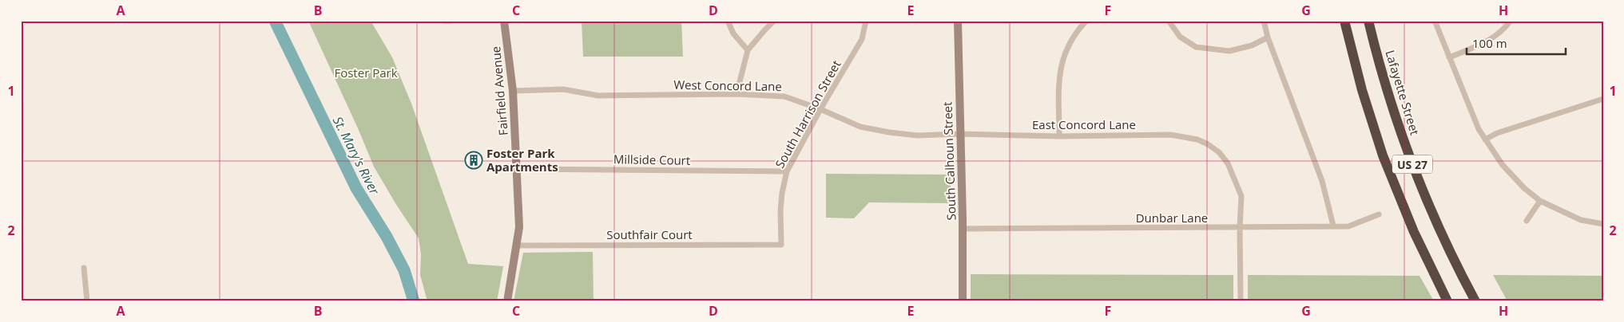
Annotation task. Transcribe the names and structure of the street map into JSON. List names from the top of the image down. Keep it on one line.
{"streets":{"highway":["Lafayette Street","US 27"],"main road":["Fairfield Avenue","South Calhoun Street"],"street":["West Concord Lane","South Harrison Street","East Concord Lane","Millside Court","Dunbar Lane","Southfair Court"]},"crossings":[["West Concord Lane","Fairfield Avenue"],["West Concord Lane","South Harrison Street"],["West Concord Lane","East Concord Lane"],["West Concord Lane","South Calhoun Street"],["Fairfield Avenue","Millside Court"],["Fairfield Avenue","Southfair Court"],["South Harrison Street","Millside Court"],["South Harrison Street","Southfair Court"],["East Concord Lane","South Calhoun Street"],["East Concord Lane","Dunbar Lane"],["South Calhoun Street","Dunbar Lane"]],"water":["St. Mary's River"],"parks":["Foster Park"],"places":{"building":["Foster Park Apartments"]},"scale_bar":"100 m","grid":{"columns":["A","B","C","D","E","F","G","H"],"rows":["1","2"]}}
